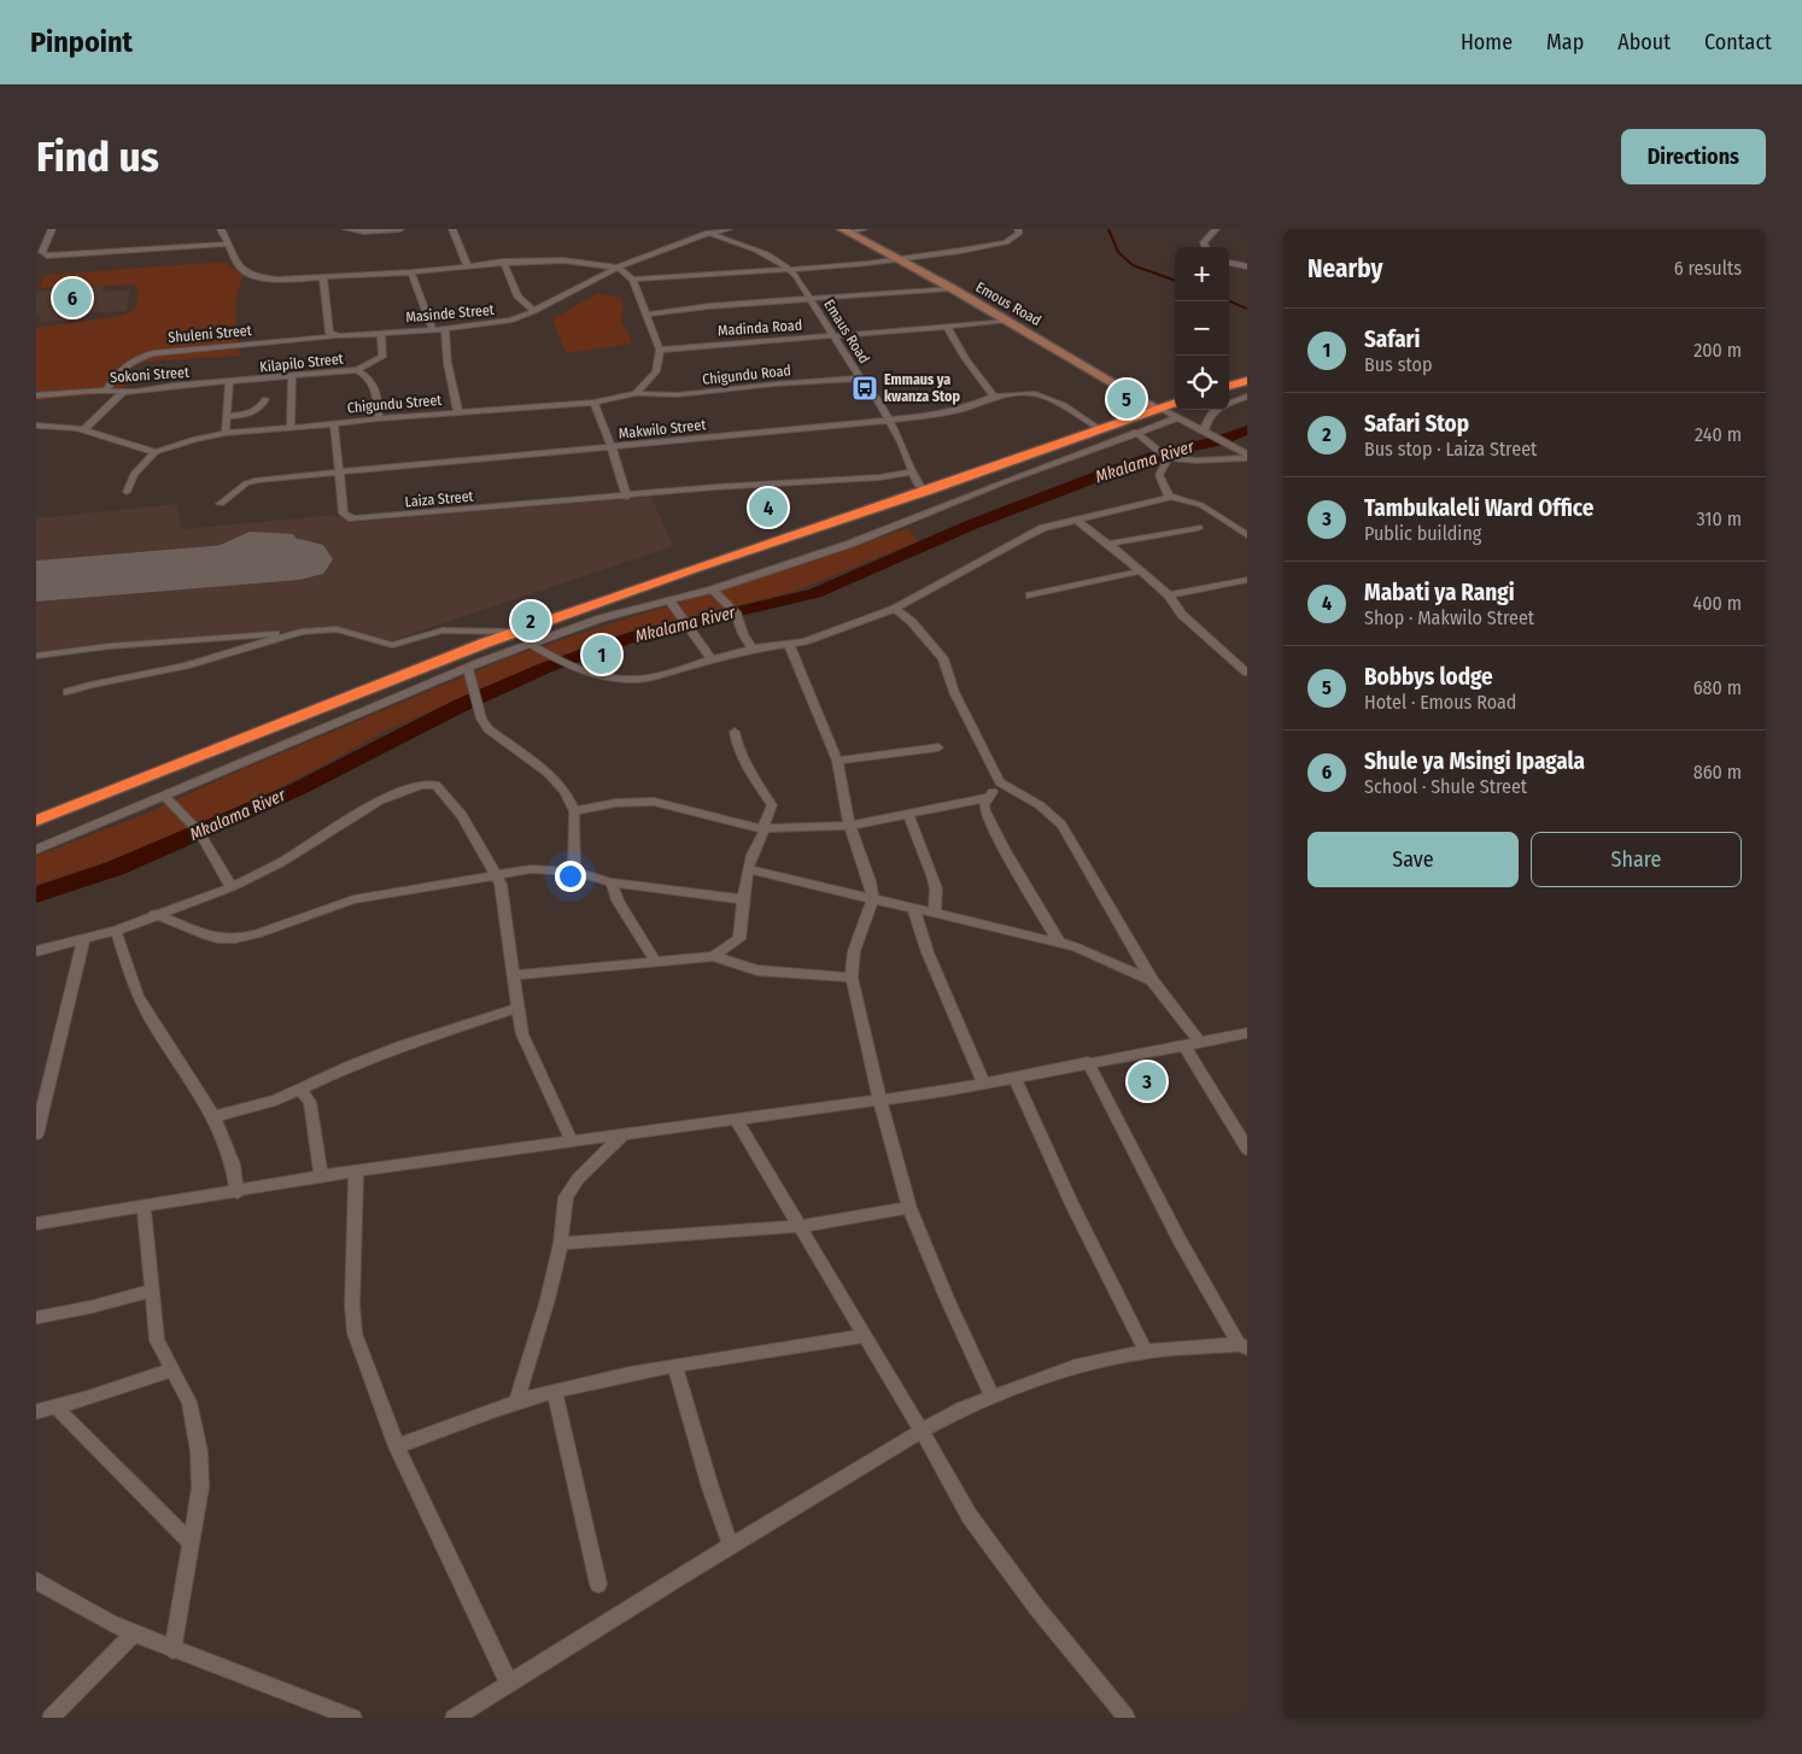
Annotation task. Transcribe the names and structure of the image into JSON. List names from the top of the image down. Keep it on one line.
{"streets":{"street":["Emous Road","Masinde Street","Madinda Road","Emaus Road","Shuleni Street","Kilapilo Street","Sokoni Street","Chigundu Road","Chigundu Street","Makwilo Street","Laiza Street"]},"crossings":[["Emous Road","Madinda Road"],["Masinde Street","Shuleni Street"],["Madinda Road","Emaus Road"],["Emaus Road","Chigundu Road"],["Emaus Road","Makwilo Street"],["Shuleni Street","Sokoni Street"],["Kilapilo Street","Sokoni Street"],["Kilapilo Street","Chigundu Street"],["Chigundu Road","Chigundu Street"],["Chigundu Street","Laiza Street"],["Makwilo Street","Laiza Street"]],"water":["Mkalama River"],"places":{"bus stop":["Emmaus ya kwanza Stop"]},"page":{"header":"Pinpoint","nav":["Home","Map","About","Contact"],"buttons":["Directions",["Save","Share"]],"title":"Find us","heading":["Nearby","6 results"],"map_buttons":["+","−"],"pins":["6","5","4","2","1","3"],"list":[{"mark":"1","name":"Safari","note":"Bus stop","value":"200 m"},{"mark":"2","name":"Safari Stop","note":"Bus stop · Laiza Street","value":"240 m"},{"mark":"3","name":"Tambukaleli Ward Office","note":"Public building","value":"310 m"},{"mark":"4","name":"Mabati ya Rangi","note":"Shop · Makwilo Street","value":"400 m"},{"mark":"5","name":"Bobbys lodge","note":"Hotel · Emous Road","value":"680 m"},{"mark":"6","name":"Shule ya Msingi Ipagala","note":"School · Shule Street","value":"860 m"}]}}
